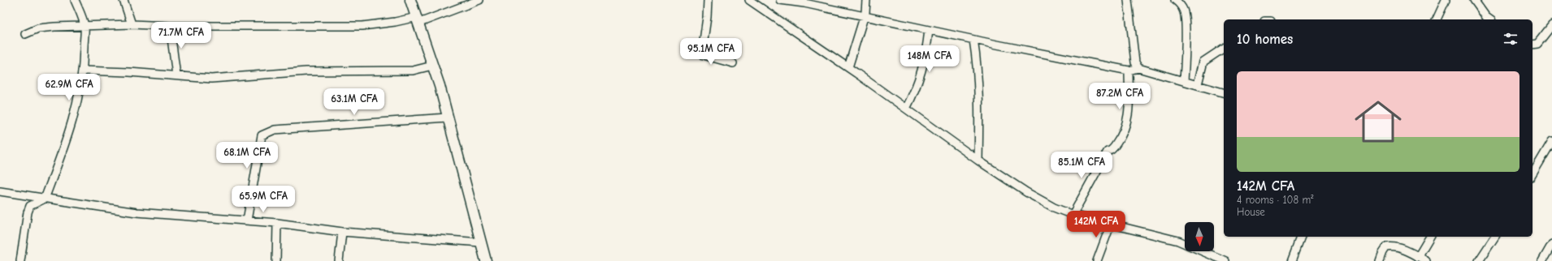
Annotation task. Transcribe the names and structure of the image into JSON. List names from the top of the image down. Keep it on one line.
{"north":"bottom","page":{"heading":"10 homes","price":["71.7M CFA","95.1M CFA","148M CFA","62.9M CFA","87.2M CFA","63.1M CFA","68.1M CFA","85.1M CFA","65.9M CFA","142M CFA"],"list":[{"name":"142M CFA","note":"4 rooms · 108 m² · House"}]}}
